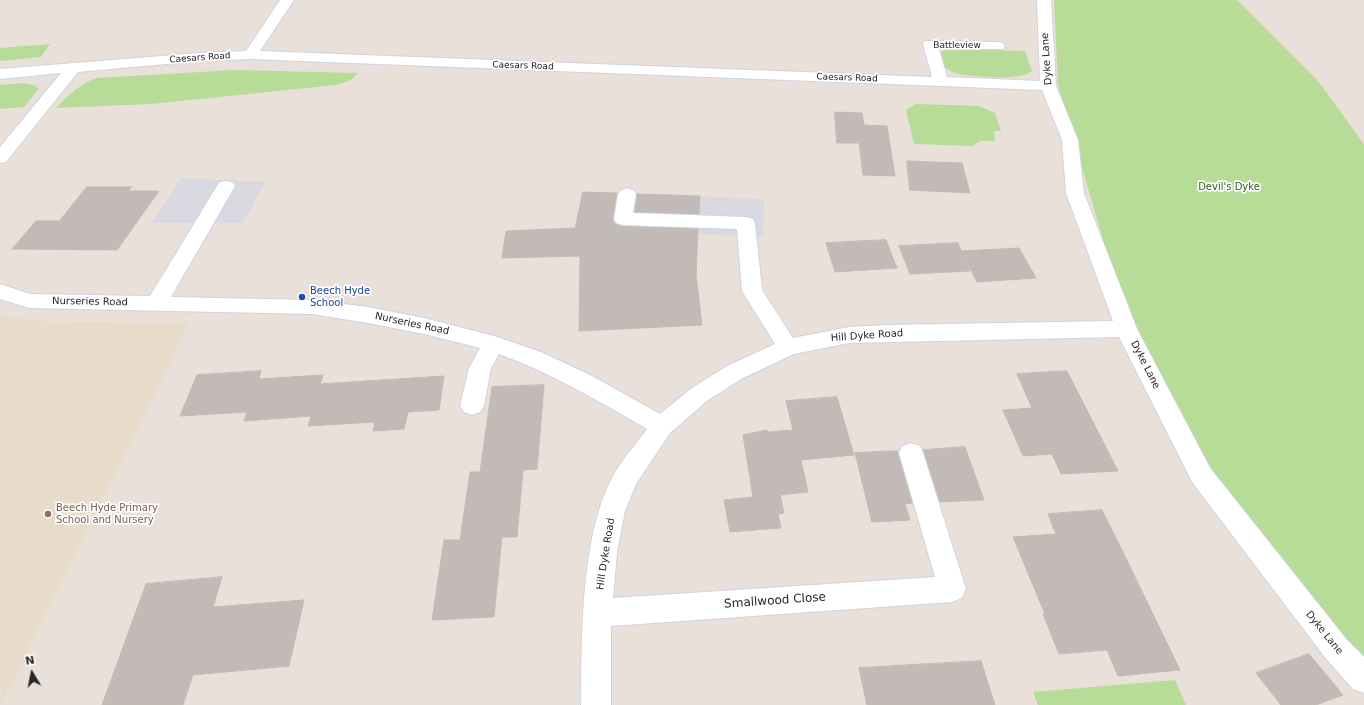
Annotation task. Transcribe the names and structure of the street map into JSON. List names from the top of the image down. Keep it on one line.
{"streets":{"street":["Battleview","Caesars Road","Dyke Lane","Nurseries Road","Hill Dyke Road","Smallwood Close"]},"crossings":[["Battleview","Caesars Road"],["Caesars Road","Dyke Lane"],["Dyke Lane","Hill Dyke Road"],["Nurseries Road","Hill Dyke Road"],["Hill Dyke Road","Smallwood Close"]],"parks":["Devil's Dyke"],"places":["Beech Hyde School","Beech Hyde Primary School and Nursery"],"north":"top"}
